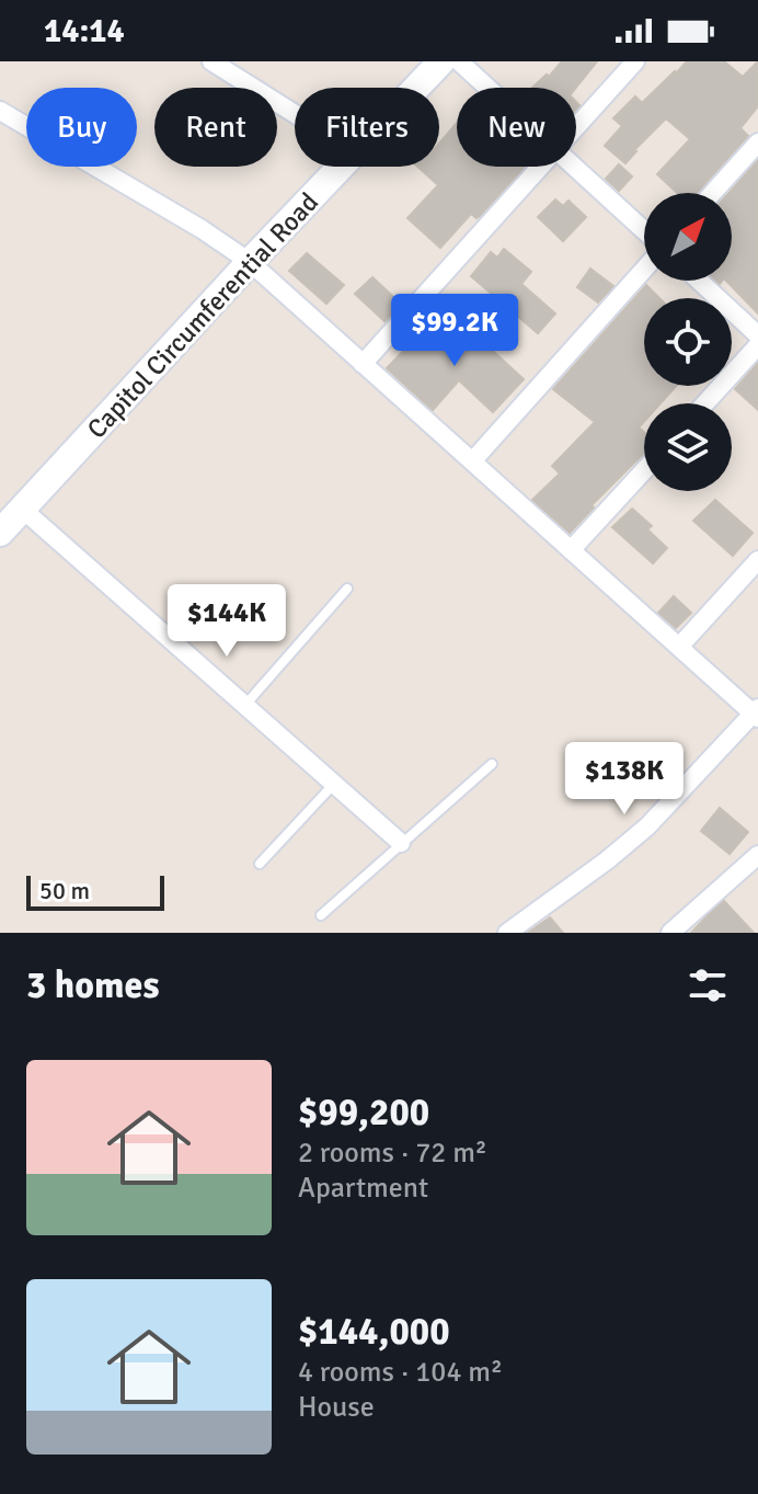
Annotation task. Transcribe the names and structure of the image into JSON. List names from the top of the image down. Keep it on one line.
{"streets":{"main road":["Capitol Circumferential Road"]},"scale_bar":"50 m","north":"top right","page":{"status":"14:14","chip":["Buy","Rent","Filters","New"],"price":["$99.2K","$144K","$138K"],"scale":"50 m","heading":"3 homes","list":[{"name":"$99,200","note":"2 rooms · 72 m² · Apartment"},{"name":"$144,000","note":"4 rooms · 104 m² · House"}]}}
